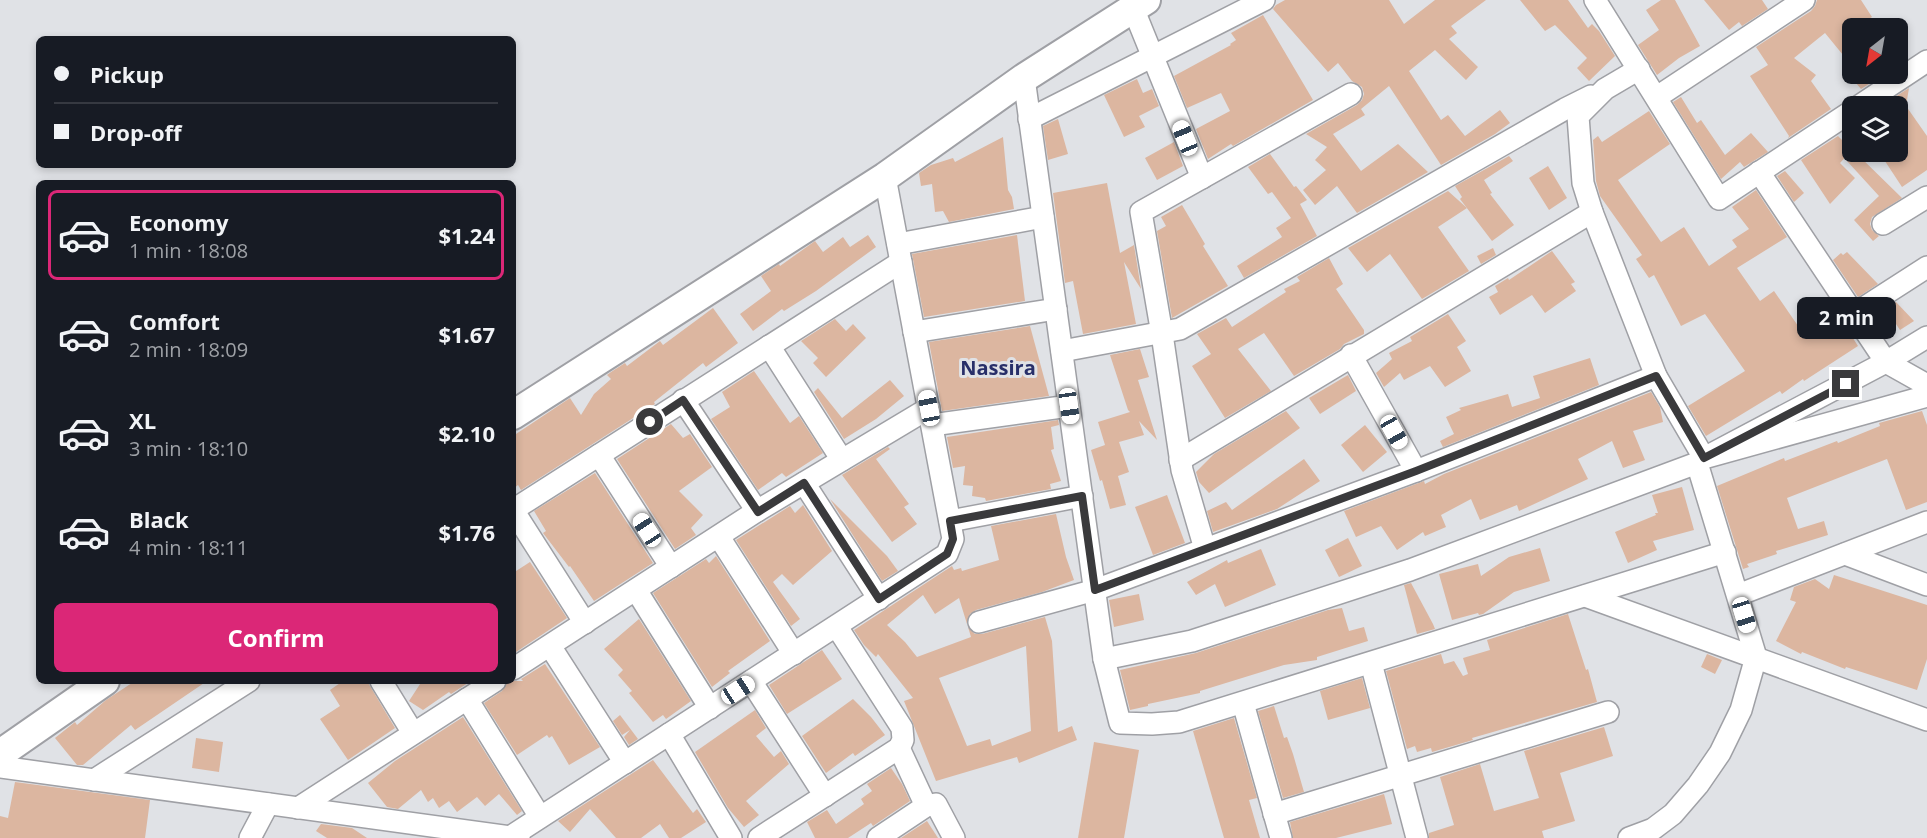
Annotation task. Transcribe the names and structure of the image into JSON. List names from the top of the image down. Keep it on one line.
{"districts":["Nassira"],"north":"bottom left","page":{"banner":["Pickup","Drop-off"],"list":[{"name":"Economy","note":"1 min · 18:08","value":"$1.24"},{"name":"Comfort","note":"2 min · 18:09","value":"$1.67"},{"name":"XL","note":"3 min · 18:10","value":"$2.10"},{"name":"Black","note":"4 min · 18:11","value":"$1.76"}],"bubble":"2 min","buttons":"Confirm"}}
